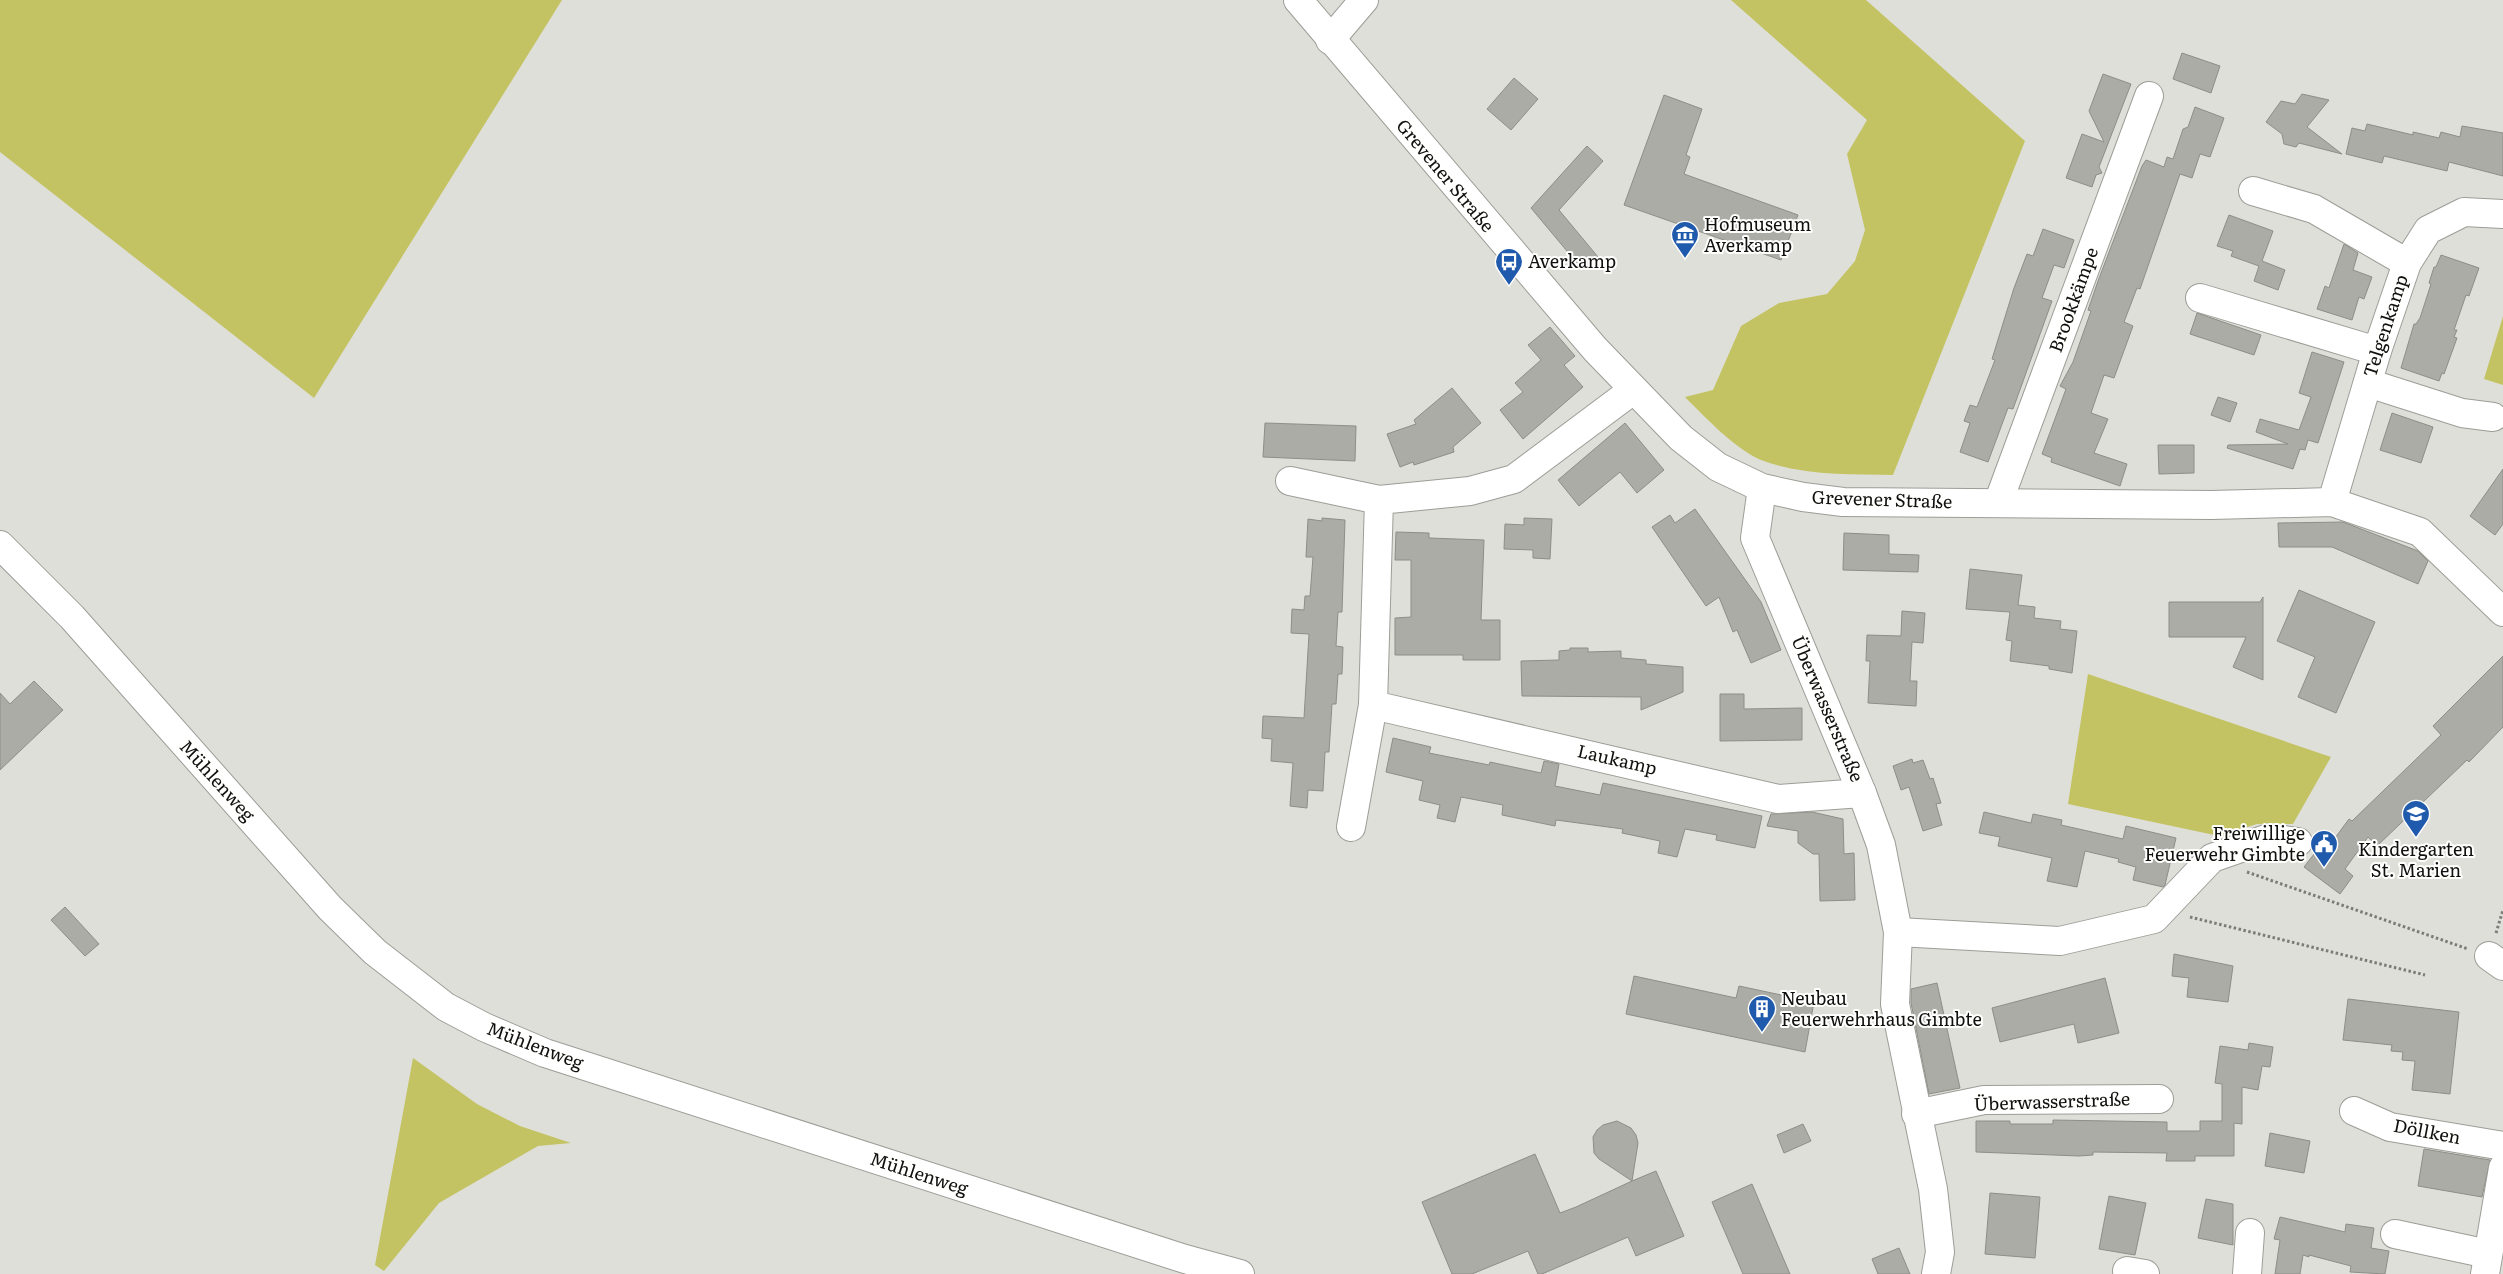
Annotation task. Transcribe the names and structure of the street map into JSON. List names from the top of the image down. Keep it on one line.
{"streets":{"street":["Grevener Straße","Brookkämpe","Telgenkamp","Überwasserstraße","Laukamp","Mühlenweg","Döllken"]},"crossings":[["Grevener Straße","Brookkämpe"],["Grevener Straße","Telgenkamp"],["Grevener Straße","Überwasserstraße"],["Überwasserstraße","Laukamp"]],"places":{"museum":["Hofmuseum Averkamp"],"bus stop":["Averkamp"],"school or university":["Kindergarten St. Marien"],"public building":["Freiwillige Feuerwehr Gimbte"],"building":["Neubau Feuerwehrhaus Gimbte"]}}
